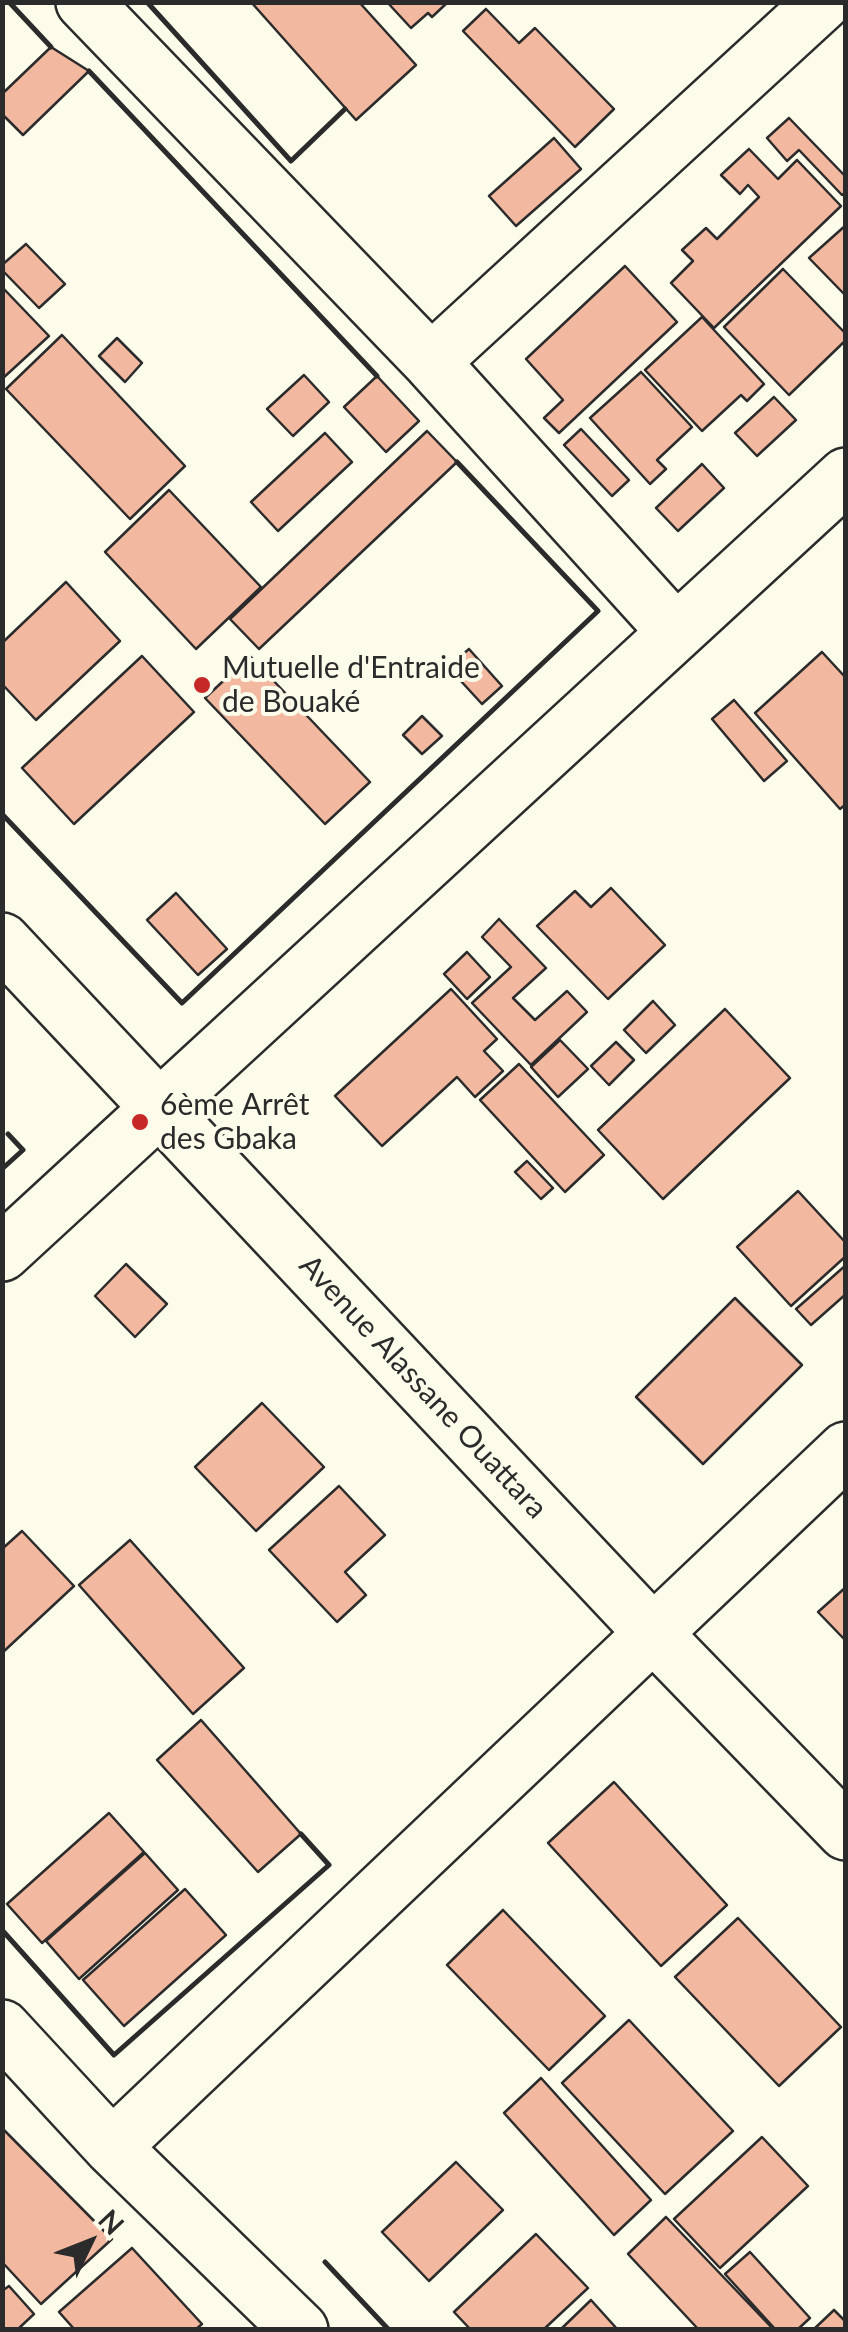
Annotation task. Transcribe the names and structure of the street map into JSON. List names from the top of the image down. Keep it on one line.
{"streets":{"street":["Avenue Alassane Ouattara"]},"places":["Mutuelle d'Entraide de Bouaké","6ème Arrêt des Gbaka"],"north":"top right"}
